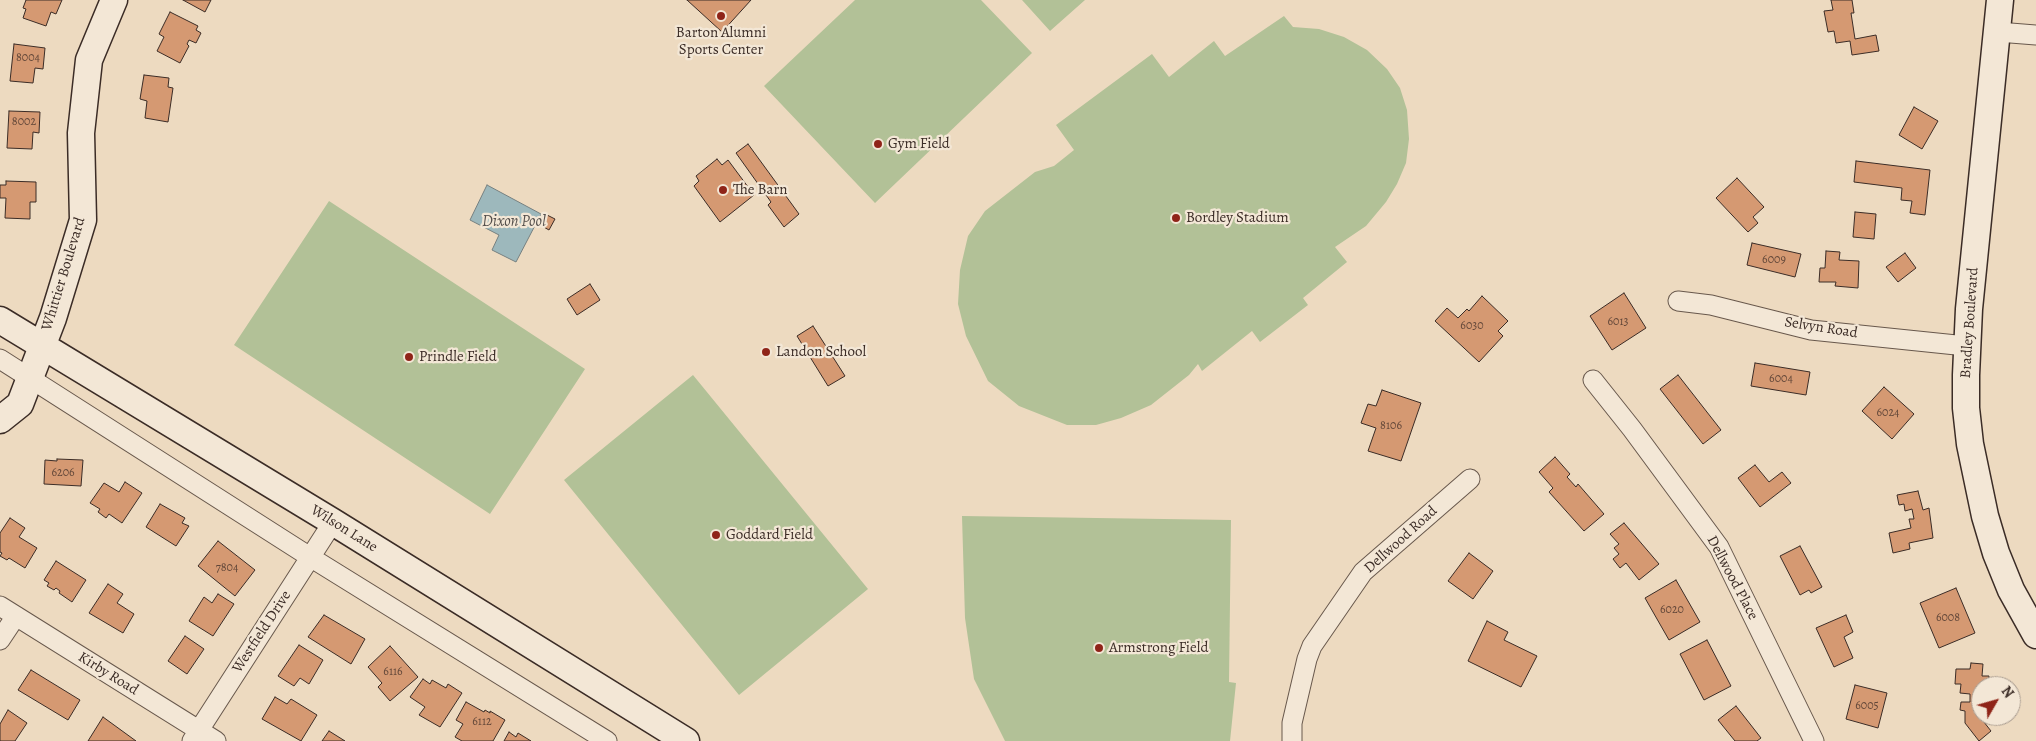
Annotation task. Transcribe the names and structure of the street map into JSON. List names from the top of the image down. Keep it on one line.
{"streets":{"main road":["Whittier Boulevard","Bradley Boulevard","Wilson Lane"],"street":["Selvyn Road","Dellwood Road","Dellwood Place","Westfield Drive","Kirby Road"]},"crossings":[["Whittier Boulevard","Wilson Lane"],["Bradley Boulevard","Selvyn Road"],["Wilson Lane","Westfield Drive"],["Westfield Drive","Kirby Road"]],"water":["Dixon Pool"],"places":["Barton Alumni Sports Center","Gym Field","The Barn","Bordley Stadium","Landon School","Prindle Field","Goddard Field","Armstrong Field"],"house_numbers":["8004","8002","6009","6013","6030","6004","6024","8106","6206","7804","6020","6008","6116","6005","6112"],"north":"top right"}
